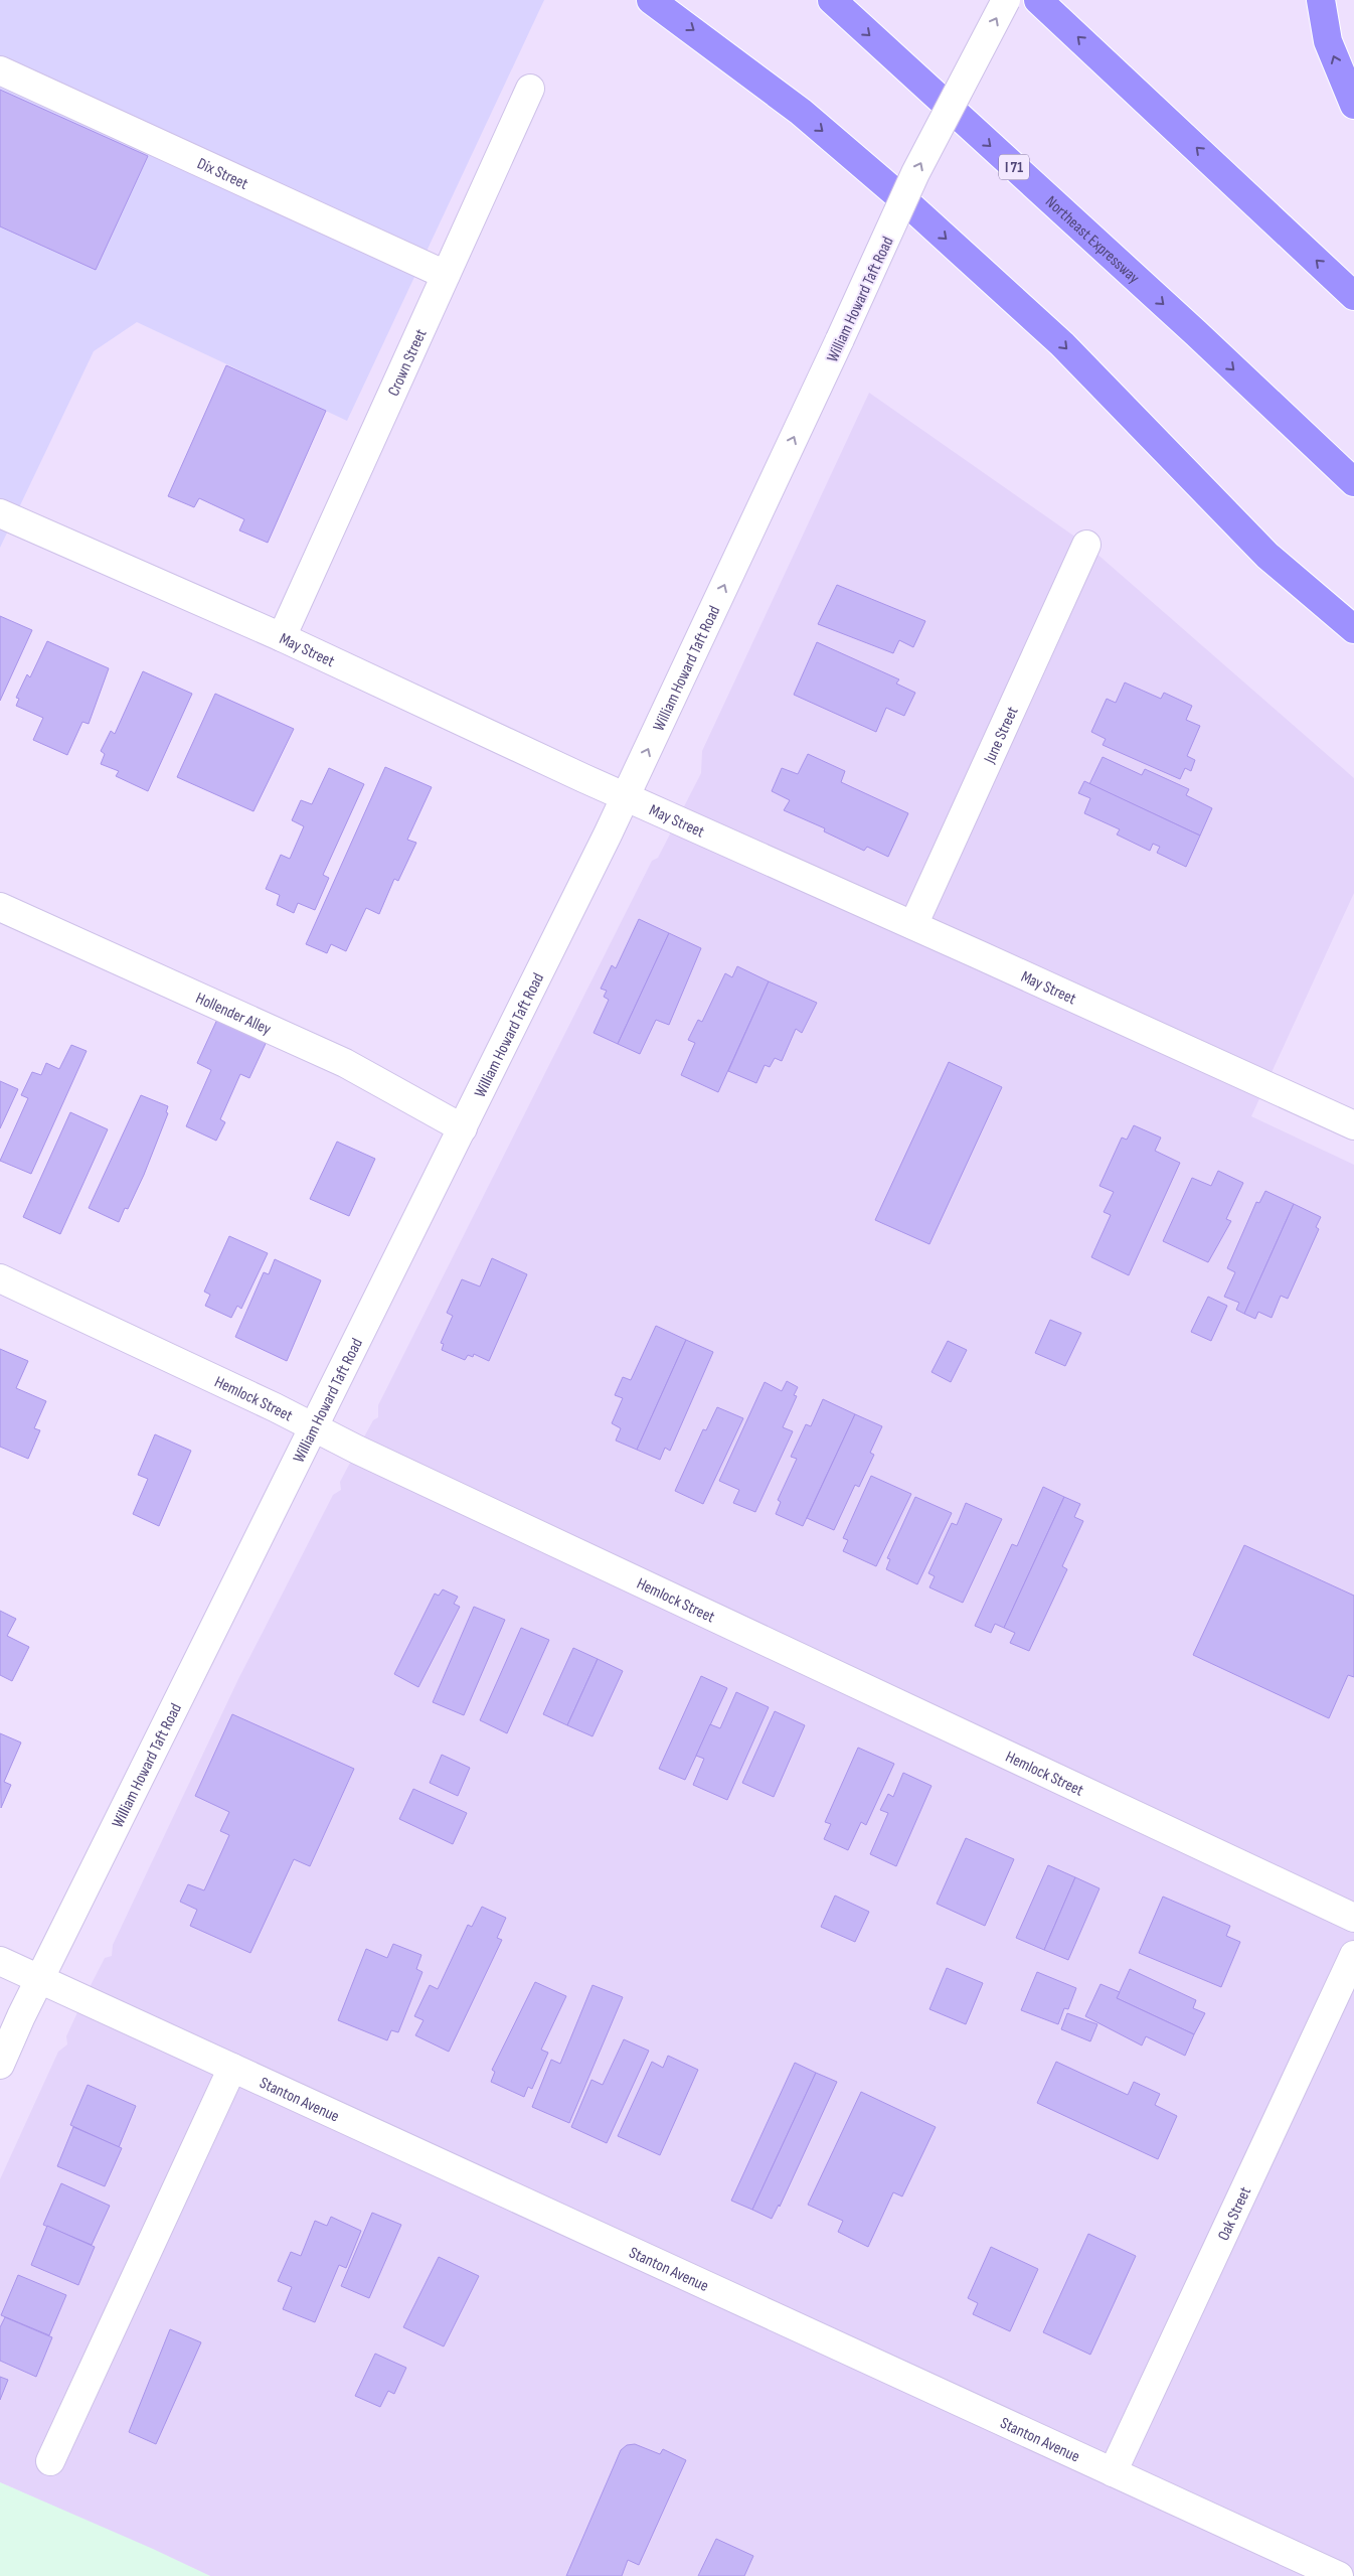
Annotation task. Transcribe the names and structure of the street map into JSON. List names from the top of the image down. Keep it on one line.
{"streets":{"highway":["I 71","Northeast Expressway"],"street":["Dix Street","William Howard Taft Road","Crown Street","May Street","June Street","Hollender Alley","Hemlock Street","Stanton Avenue","Oak Street"]},"crossings":[["Dix Street","Crown Street"],["William Howard Taft Road","May Street"],["William Howard Taft Road","Hollender Alley"],["William Howard Taft Road","Hemlock Street"],["William Howard Taft Road","Stanton Avenue"],["Crown Street","May Street"],["May Street","June Street"],["Stanton Avenue","Oak Street"]],"one_way":["William Howard Taft Road"]}
